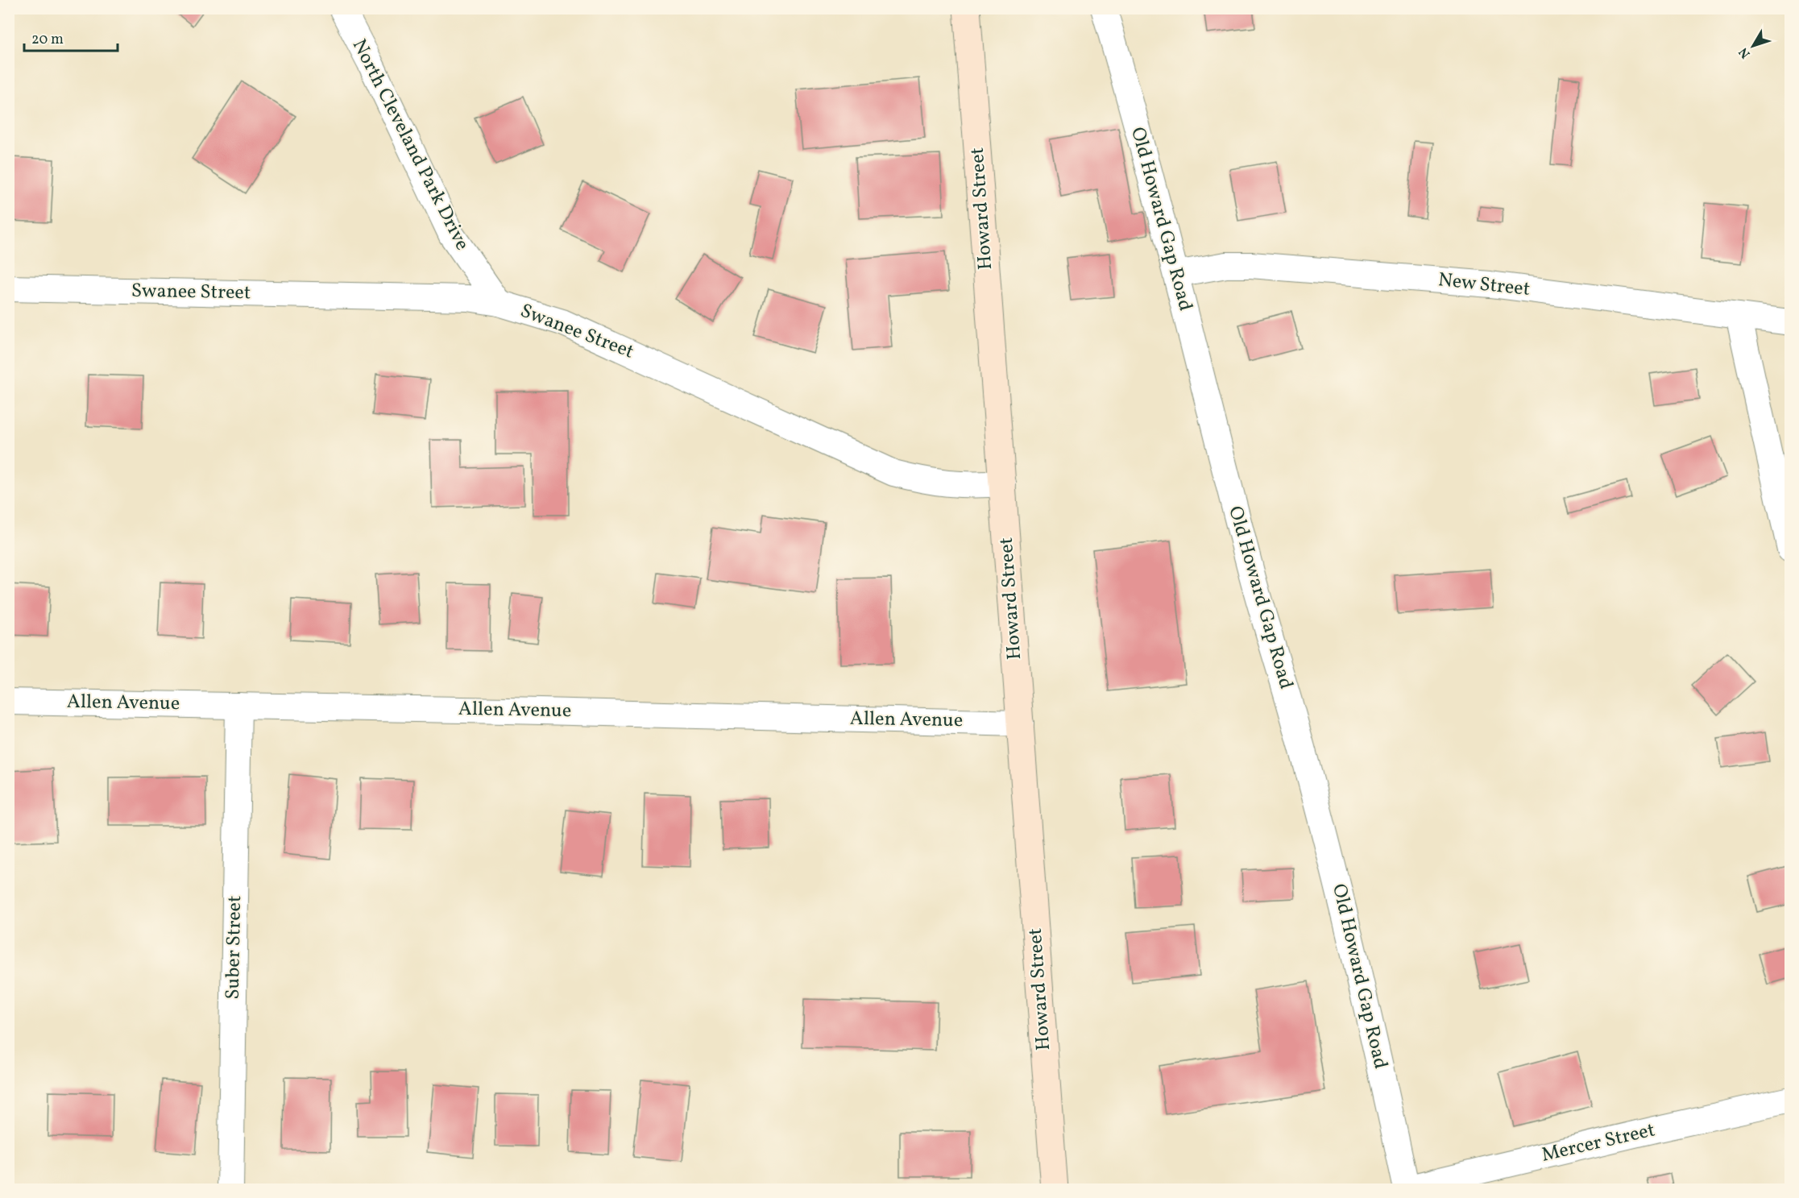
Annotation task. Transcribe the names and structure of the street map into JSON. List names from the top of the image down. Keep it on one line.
{"streets":{"street":["North Cleveland Park Drive","Howard Street","Old Howard Gap Road","New Street","Swanee Street","Allen Avenue","Suber Street","Mercer Street"]},"crossings":[["North Cleveland Park Drive","Swanee Street"],["Howard Street","Swanee Street"],["Howard Street","Allen Avenue"],["Old Howard Gap Road","New Street"],["Old Howard Gap Road","Mercer Street"],["Allen Avenue","Suber Street"]],"scale_bar":"20 m","north":"bottom left"}
